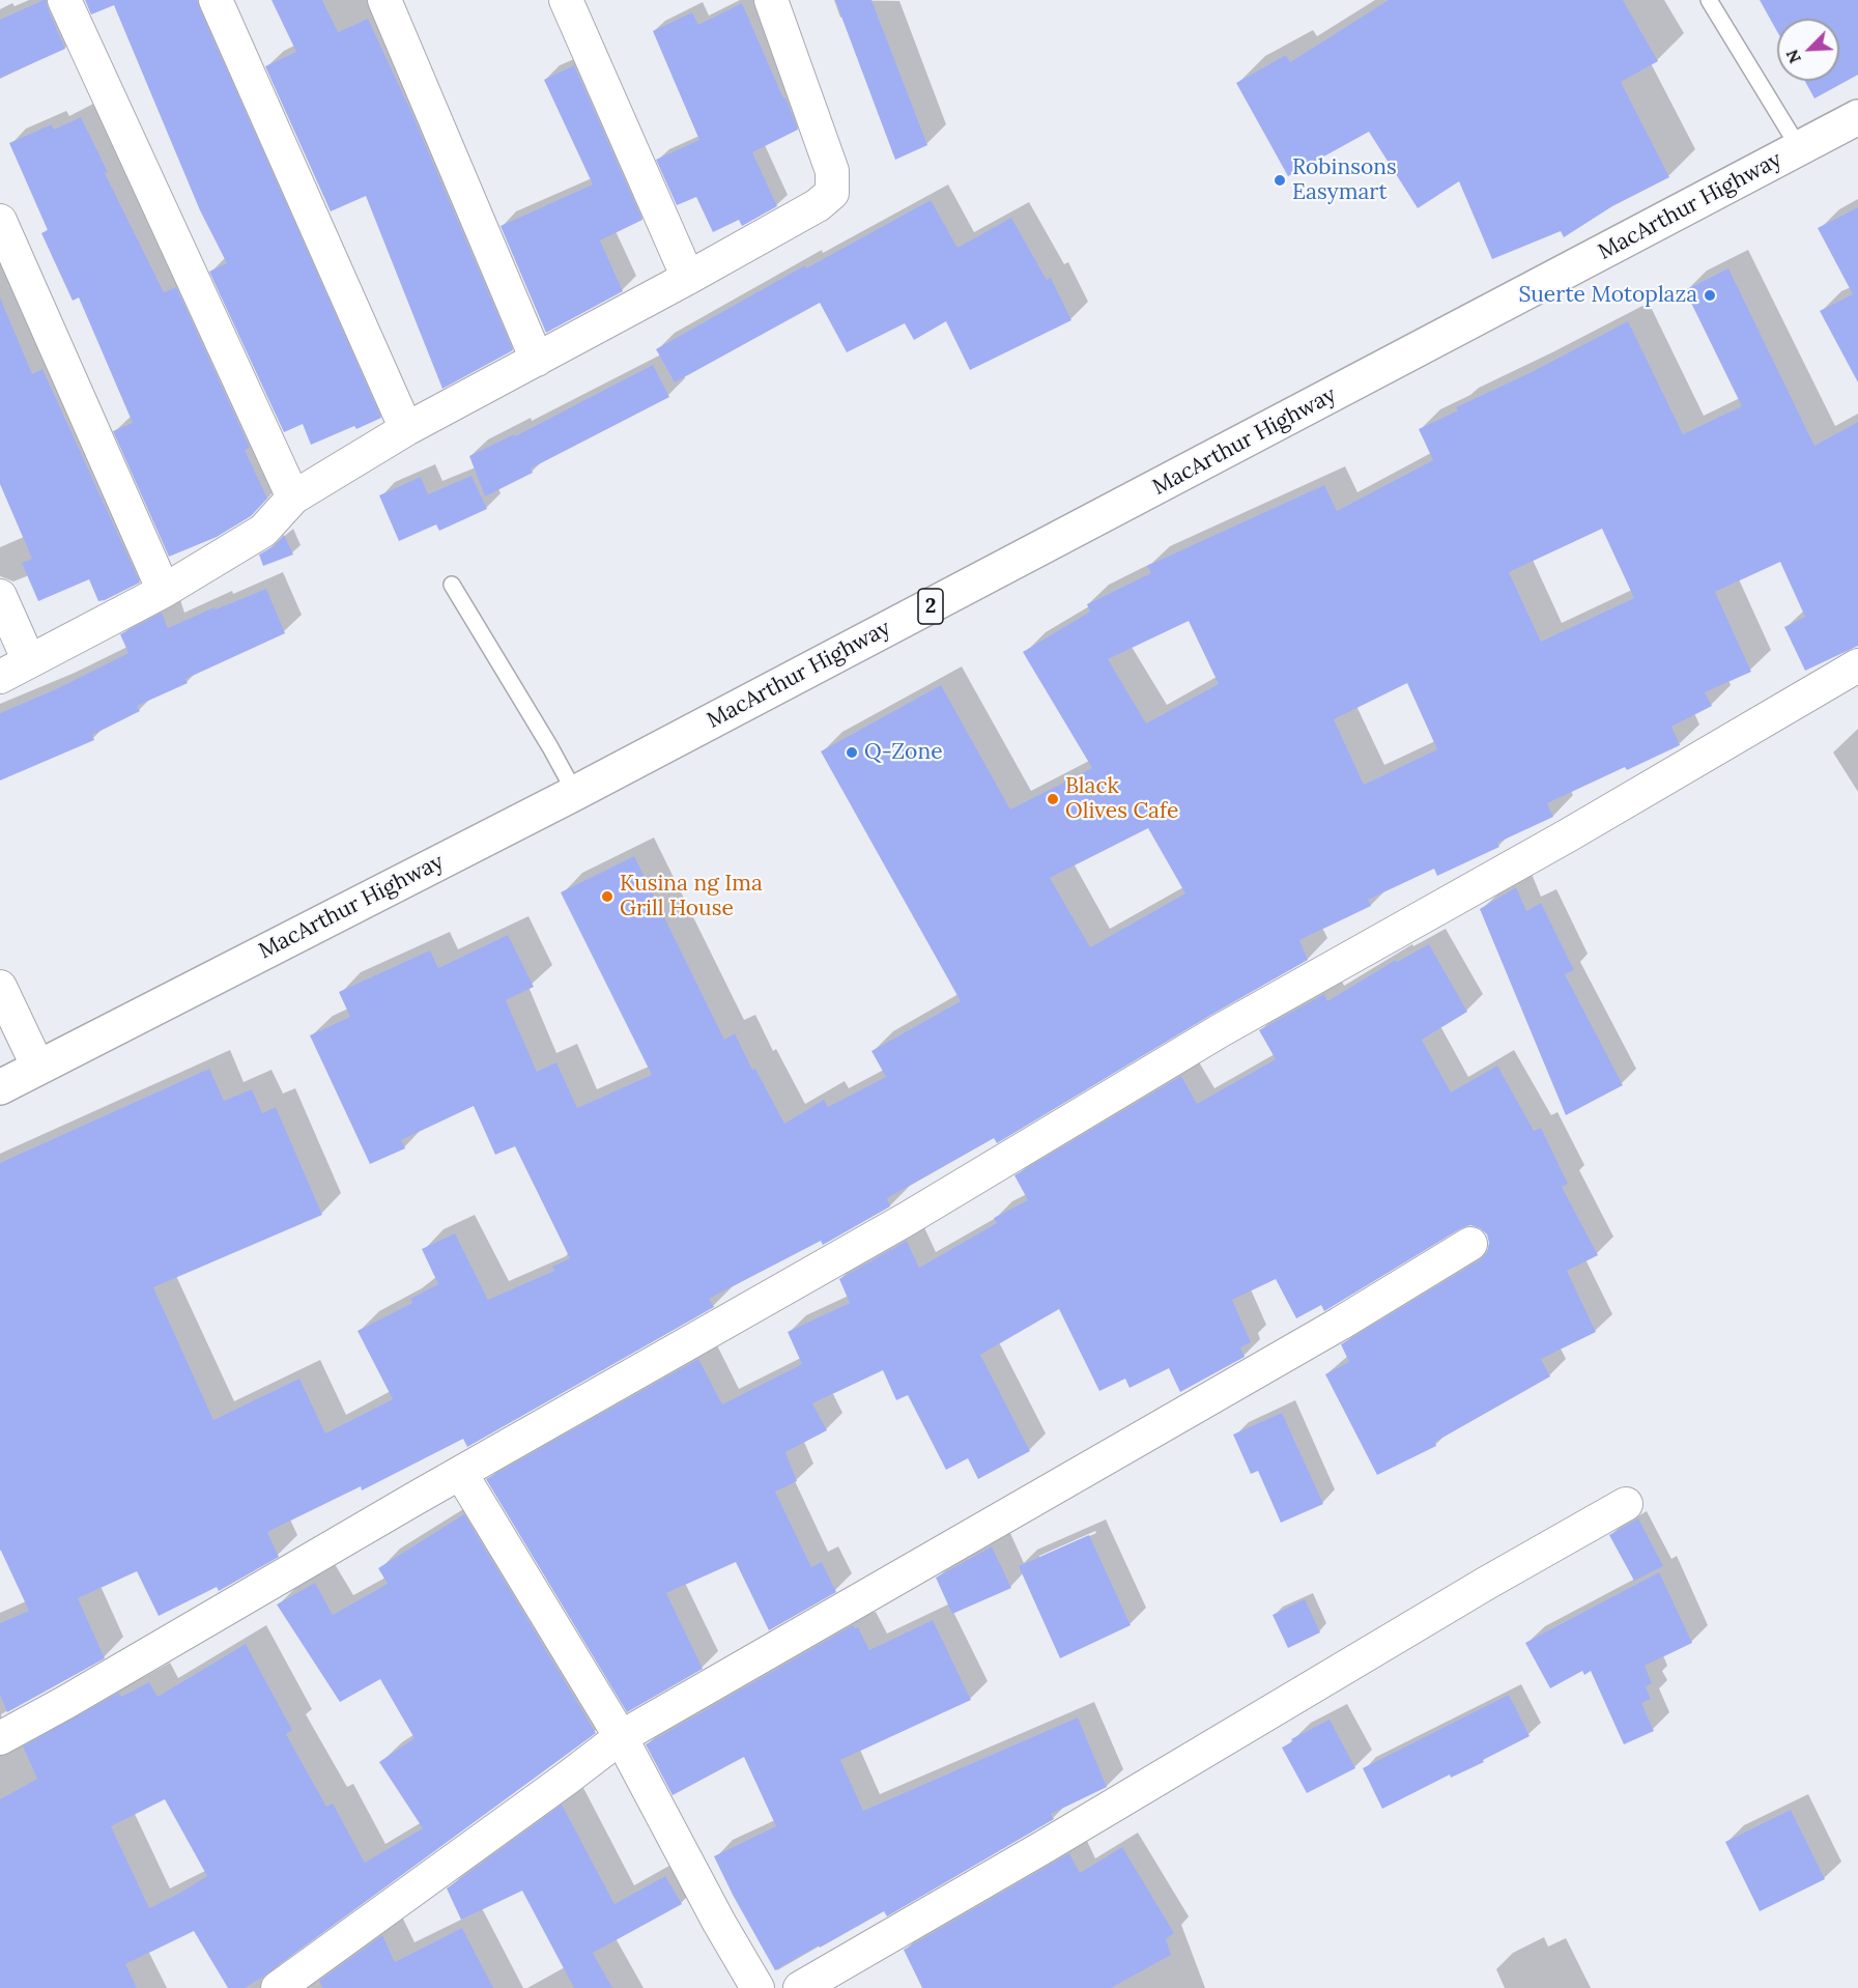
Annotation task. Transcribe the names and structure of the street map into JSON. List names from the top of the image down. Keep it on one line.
{"streets":{"highway":["MacArthur Highway","2"]},"places":["Robinsons Easymart","Suerte Motoplaza","Q-Zone","Black Olives Cafe","Kusina ng Ima Grill House"],"north":"bottom left"}
